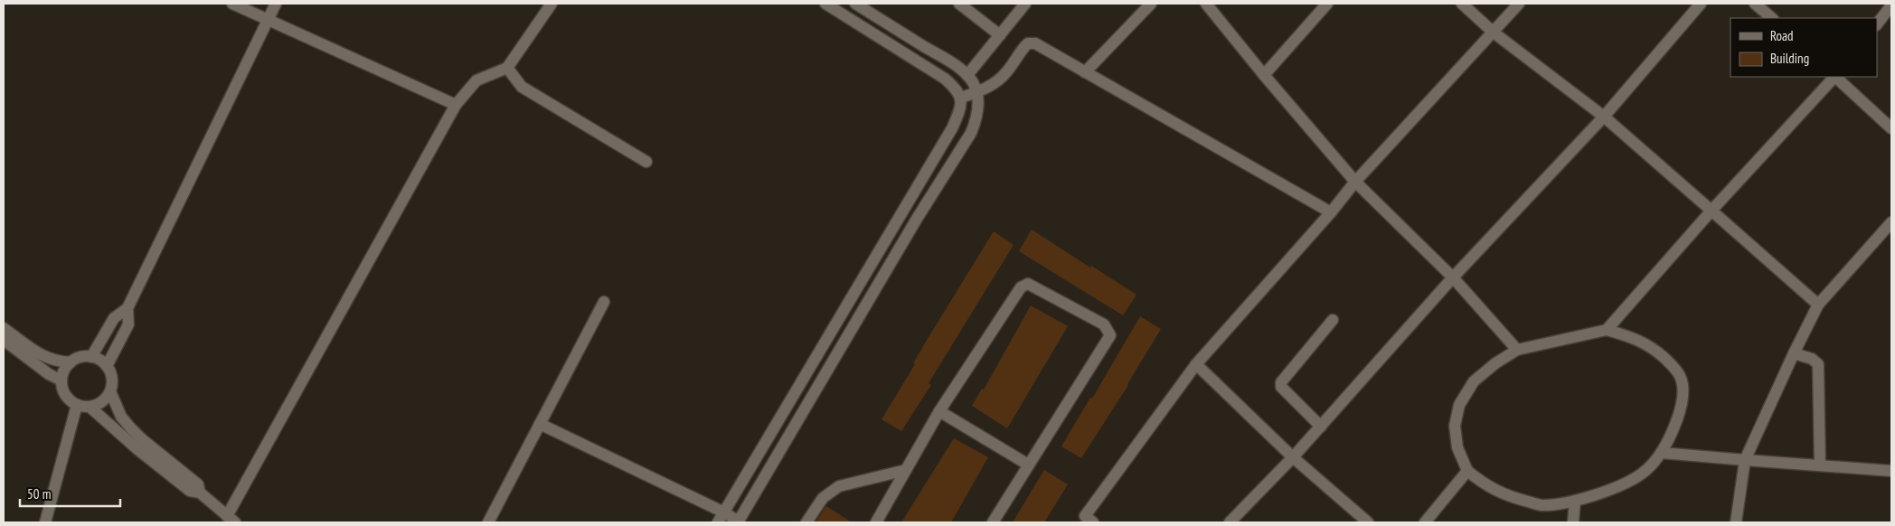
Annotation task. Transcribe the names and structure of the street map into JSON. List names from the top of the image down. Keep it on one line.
{"legend":["Road","Building"],"scale_bar":"50 m"}
